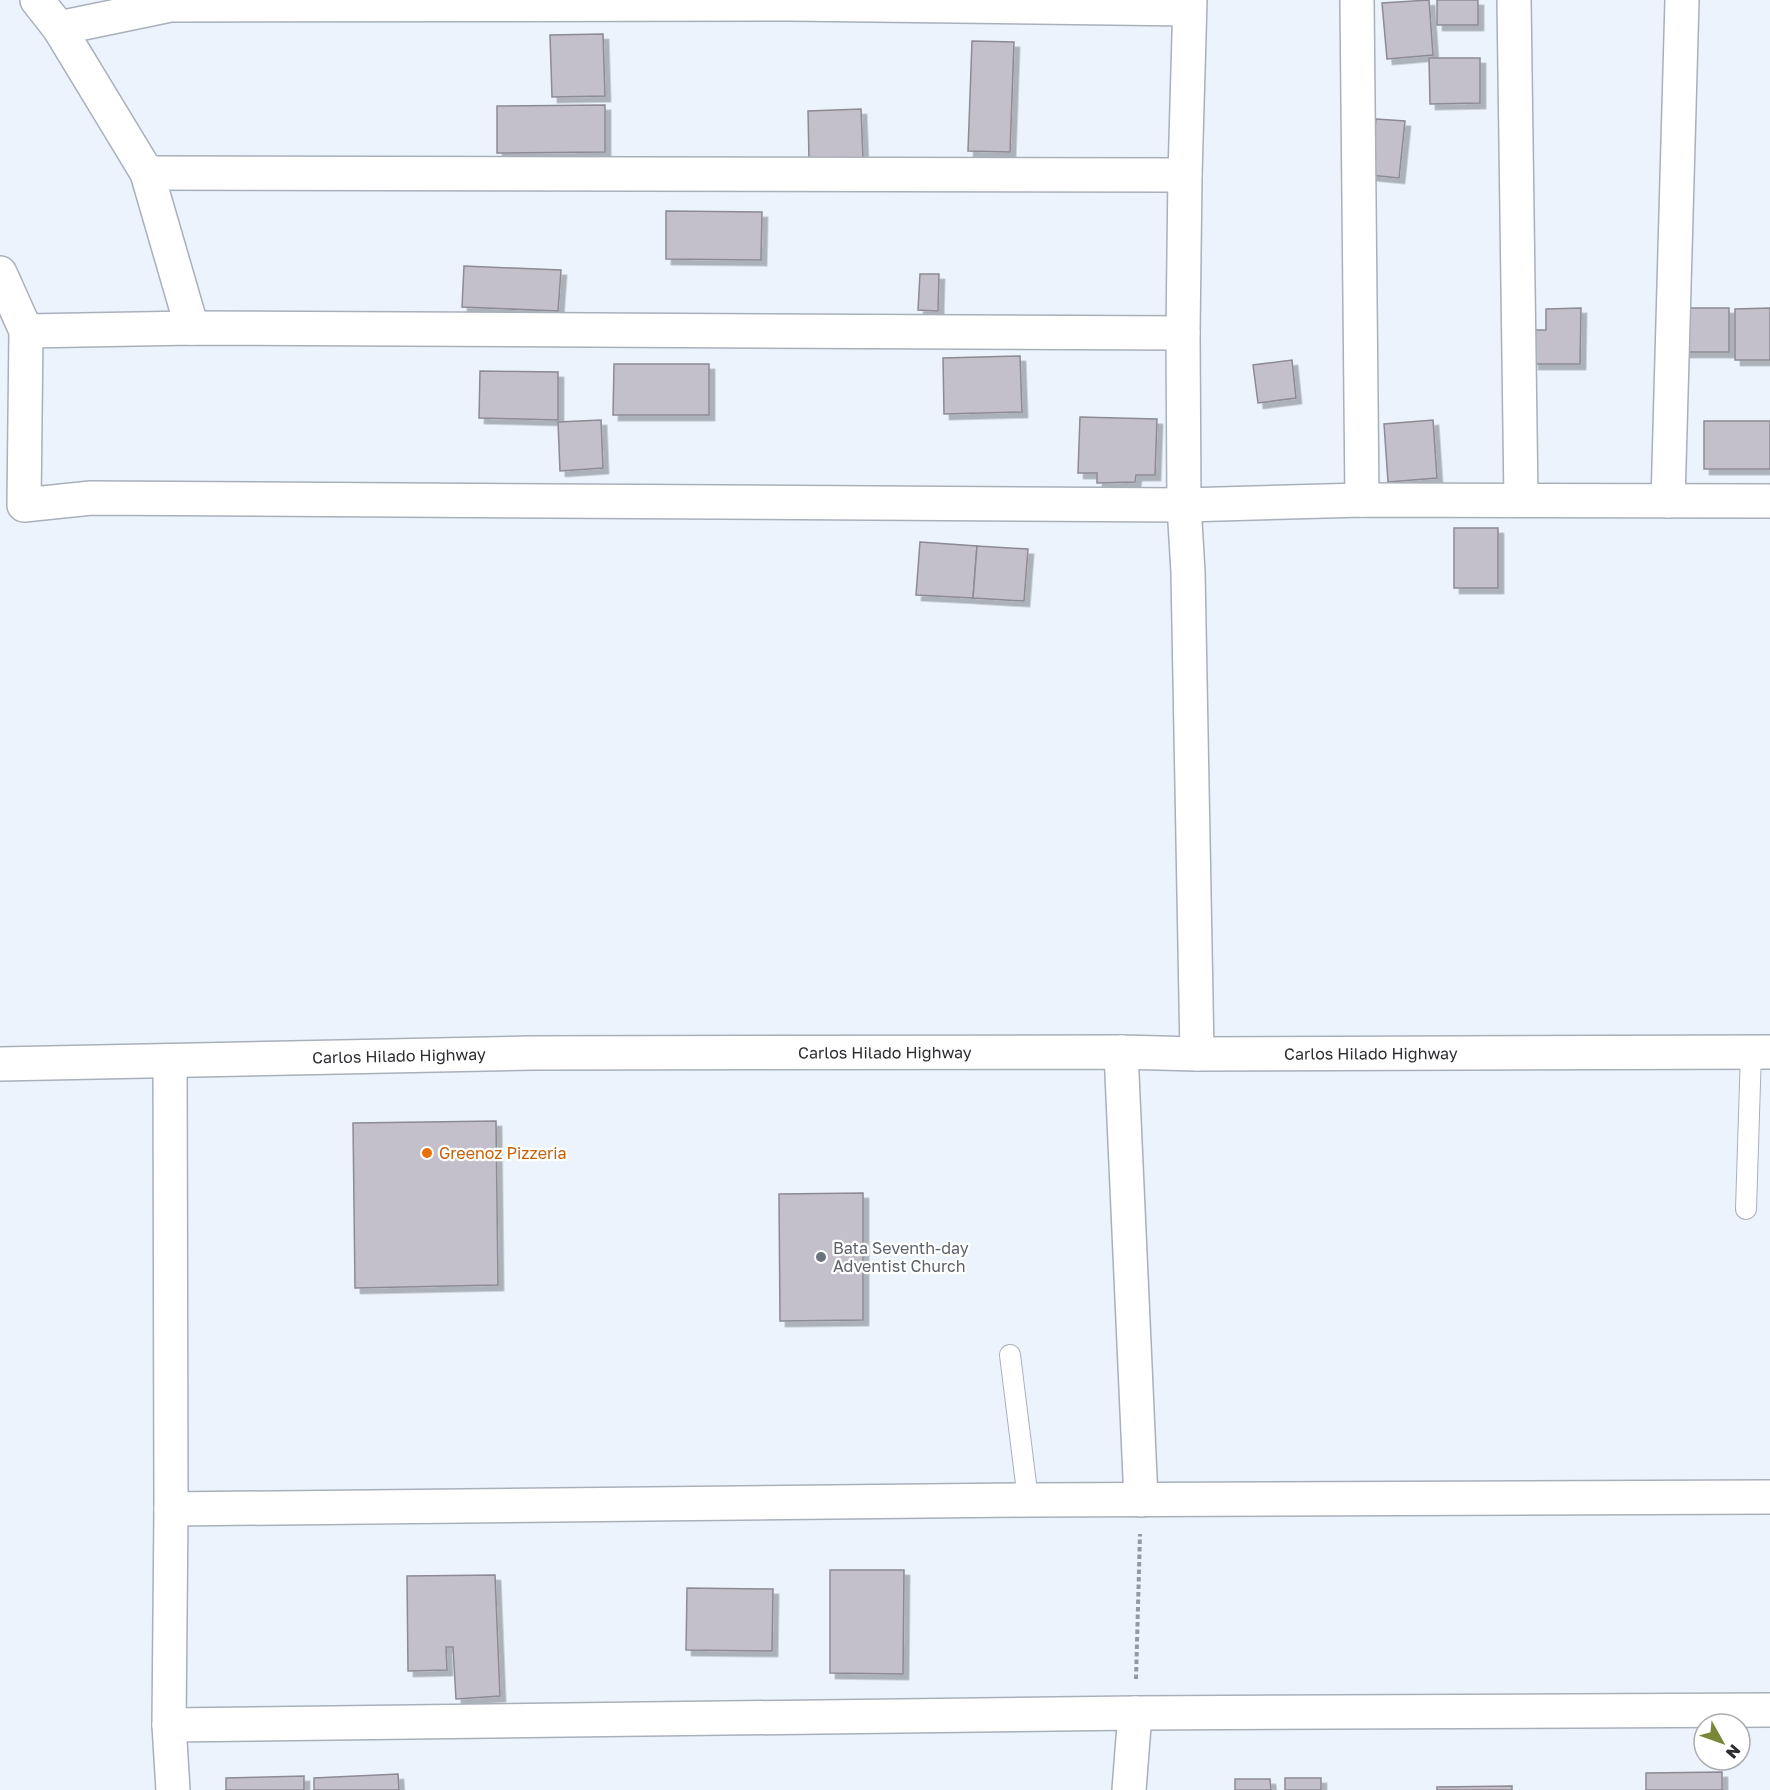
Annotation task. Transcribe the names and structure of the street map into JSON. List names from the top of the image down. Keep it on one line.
{"streets":{"street":["Carlos Hilado Highway"]},"places":["Greenoz Pizzeria","Bata Seventh-day Adventist Church"],"north":"bottom right"}
